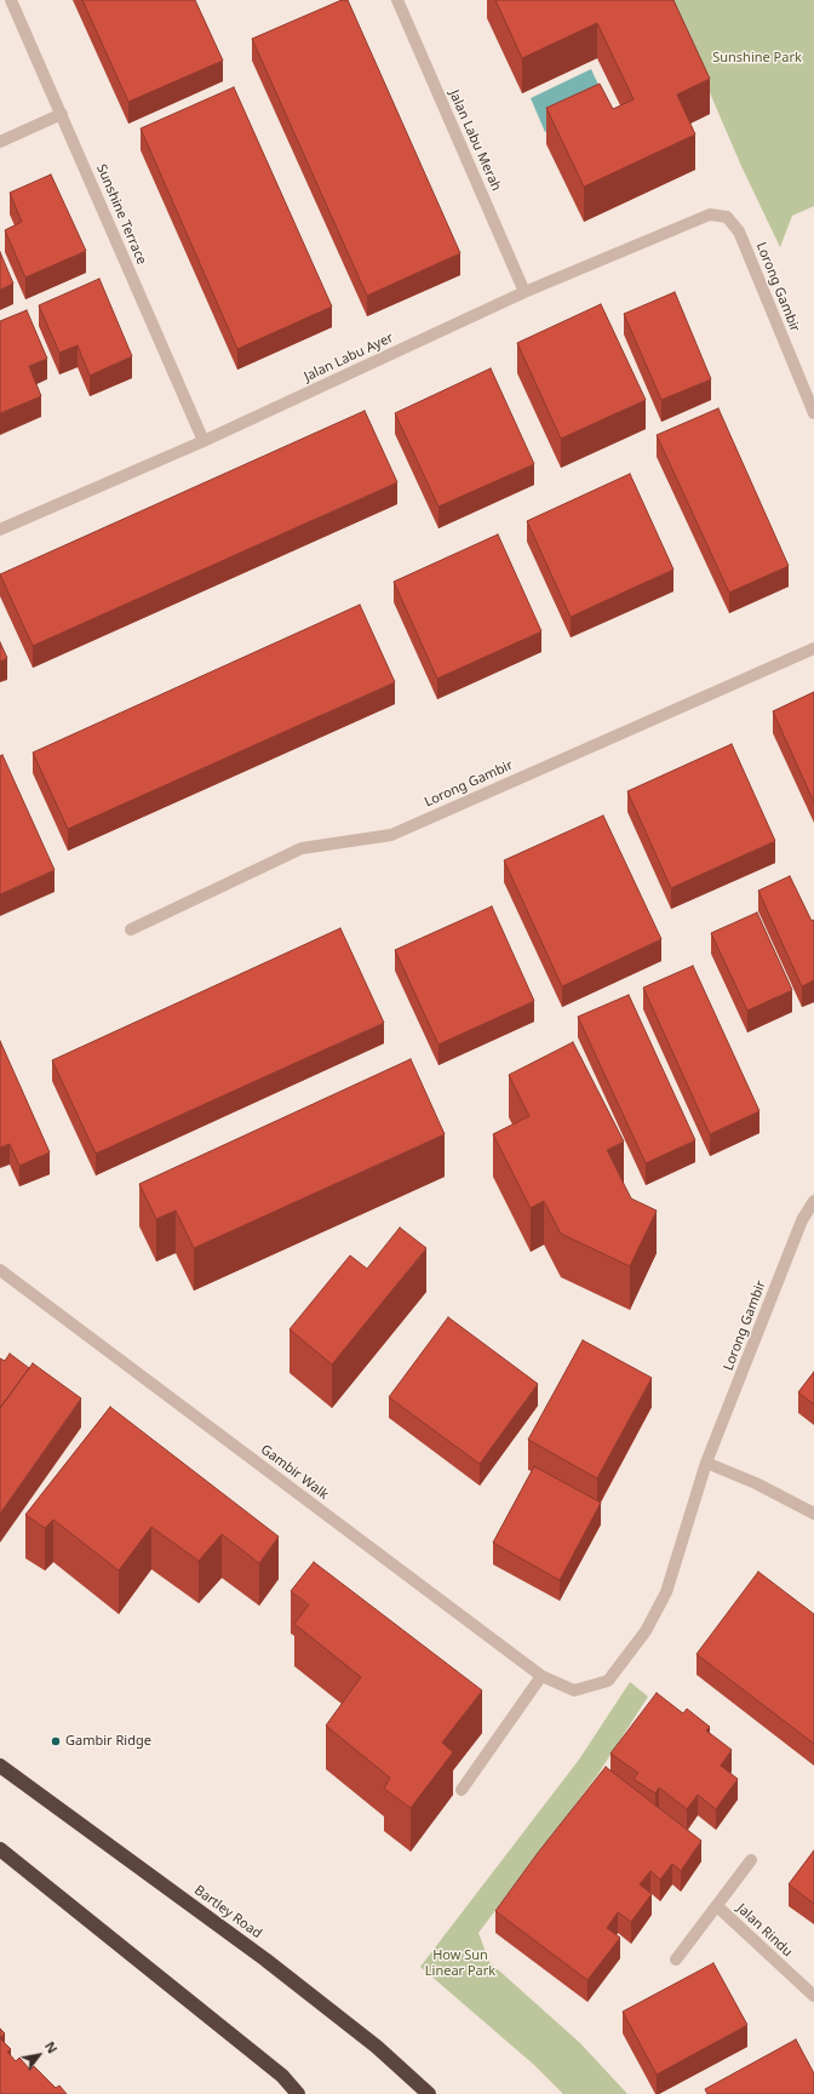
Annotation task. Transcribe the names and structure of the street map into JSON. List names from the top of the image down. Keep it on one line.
{"streets":{"highway":["Bartley Road"],"street":["Jalan Labu Merah","Sunshine Terrace","Lorong Gambir","Jalan Labu Ayer","Gambir Walk","Jalan Rindu"]},"crossings":[["Jalan Labu Merah","Jalan Labu Ayer"],["Sunshine Terrace","Jalan Labu Ayer"],["Lorong Gambir","Jalan Labu Ayer"],["Lorong Gambir","Gambir Walk"]],"parks":["Sunshine Park","How Sun Linear Park"],"places":["Gambir Ridge"],"north":"top right"}
